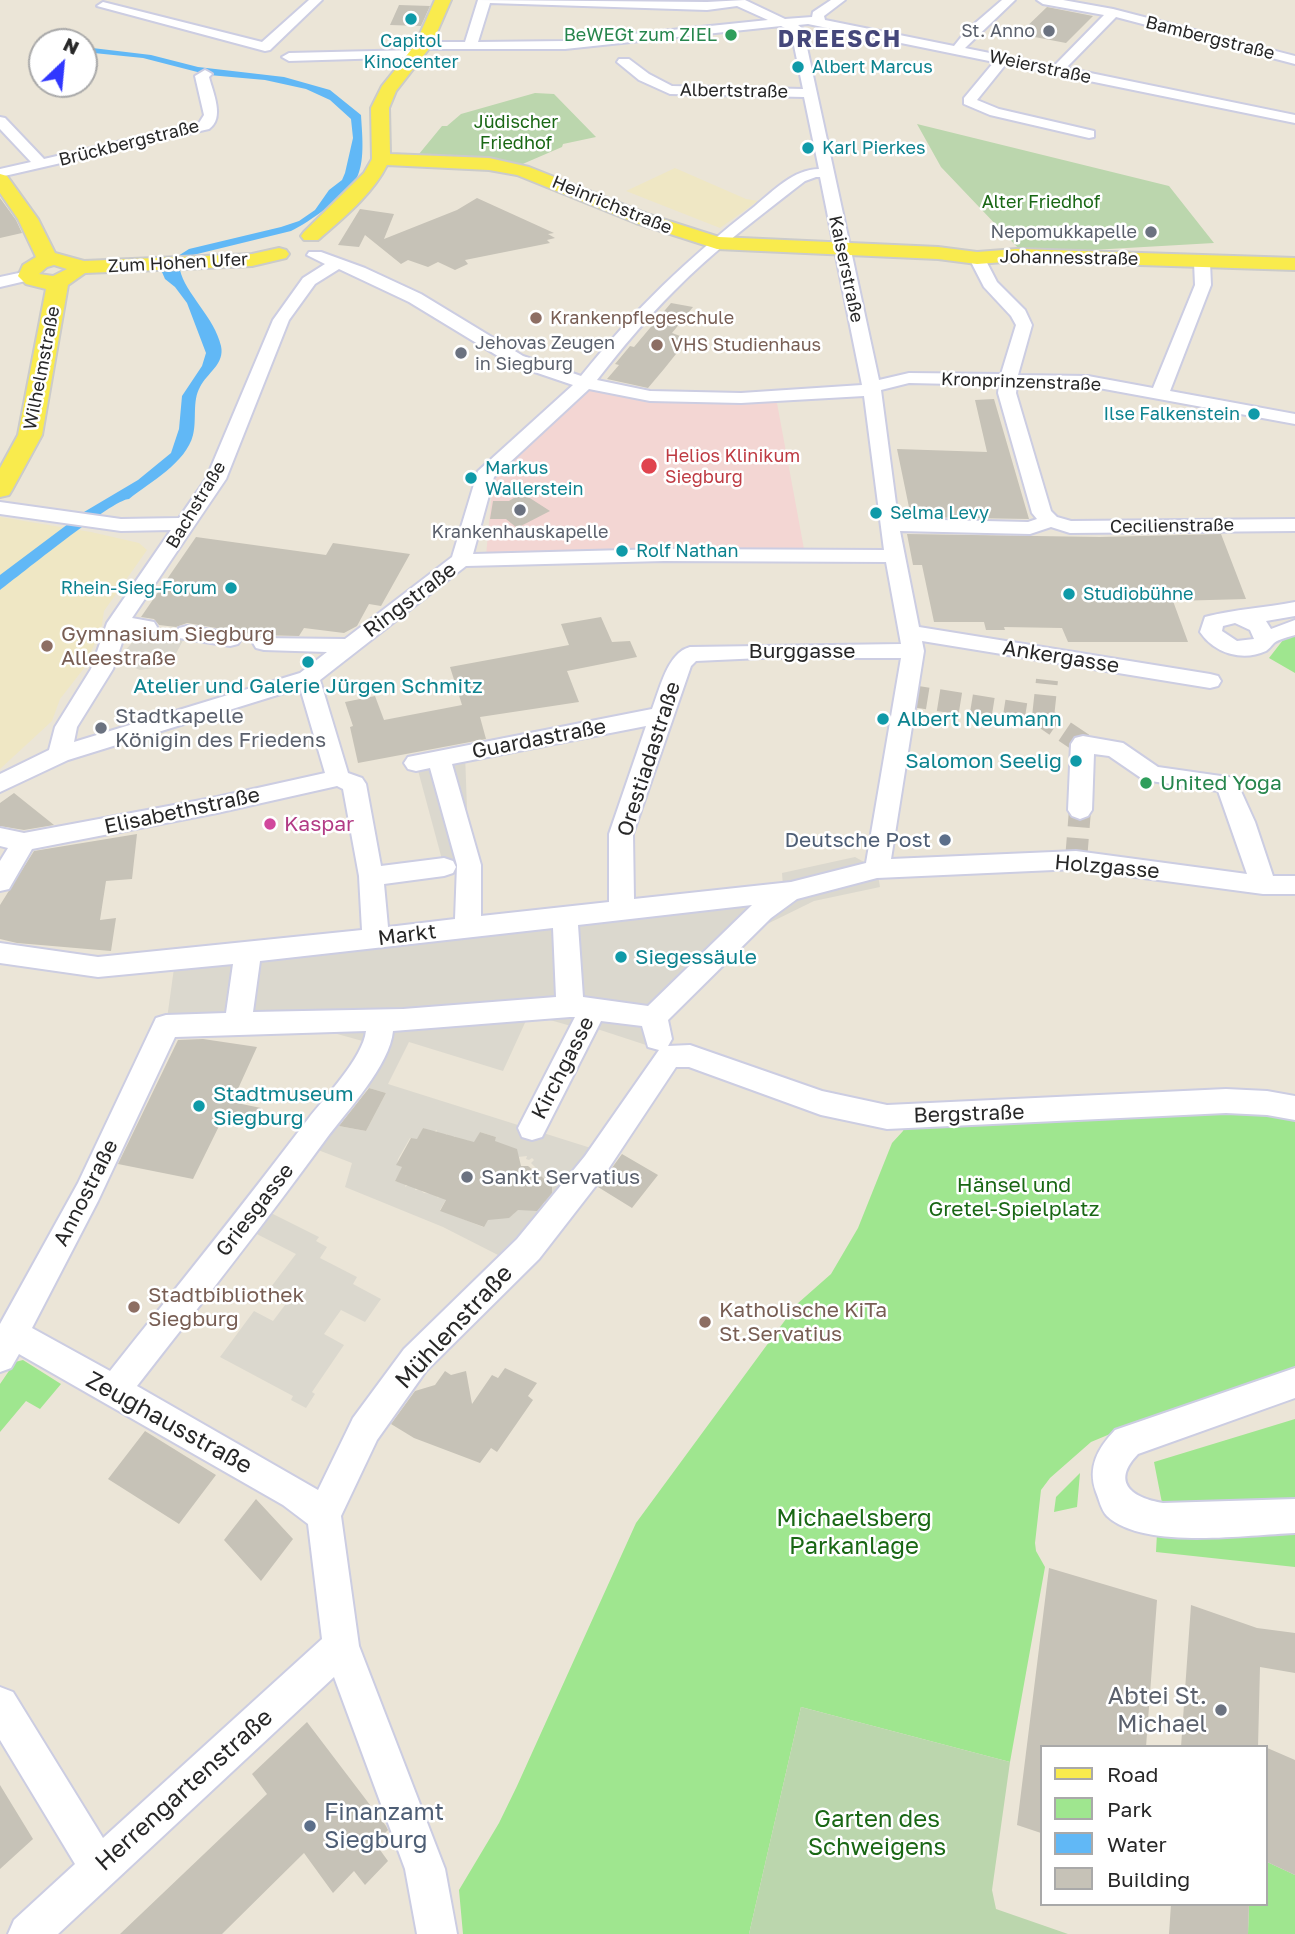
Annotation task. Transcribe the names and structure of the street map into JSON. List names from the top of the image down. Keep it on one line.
{"streets":{"main road":["Heinrichstraße","Johannesstraße","Zum Hohen Ufer","Wilhelmstraße"],"street":["Bambergstraße","Weierstraße","Albertstraße","Brückbergstraße","Kaiserstraße","Kronprinzenstraße","Bachstraße","Cecilienstraße","Ringstraße","Burggasse","Ankergasse","Guardastraße","Orestiadastraße","Elisabethstraße","Holzgasse","Markt","Kirchgasse","Bergstraße","Annostraße","Griesgasse","Mühlenstraße","Zeughausstraße","Herrengartenstraße"]},"crossings":[["Weierstraße","Kaiserstraße"],["Albertstraße","Kaiserstraße"],["Heinrichstraße","Johannesstraße"],["Heinrichstraße","Kaiserstraße"],["Johannesstraße","Kaiserstraße"],["Kaiserstraße","Kronprinzenstraße"],["Kaiserstraße","Ringstraße"],["Kaiserstraße","Burggasse"],["Kaiserstraße","Ankergasse"],["Kaiserstraße","Holzgasse"],["Kaiserstraße","Markt"],["Kronprinzenstraße","Bachstraße"],["Bachstraße","Ringstraße"],["Burggasse","Ankergasse"],["Burggasse","Orestiadastraße"],["Guardastraße","Orestiadastraße"],["Guardastraße","Markt"],["Orestiadastraße","Markt"],["Holzgasse","Markt"],["Markt","Bergstraße"],["Markt","Mühlenstraße"],["Bergstraße","Mühlenstraße"],["Annostraße","Zeughausstraße"],["Griesgasse","Zeughausstraße"],["Mühlenstraße","Zeughausstraße"]],"districts":["DREESCH"],"parks":["Jüdischer Friedhof","Alter Friedhof","Hänsel und Gretel-Spielplatz","Michaelsberg Parkanlage","Garten des Schweigens"],"places":["Capitol Kinocenter","St. Anno","BeWEGt zum ZIEL","Albert Marcus","Karl Pierkes","Nepomukkapelle","Krankenpflegeschule","VHS Studienhaus","Jehovas Zeugen in Siegburg","Ilse Falkenstein","Helios Klinikum Siegburg","Markus Wallerstein","Krankenhauskapelle","Selma Levy","Rolf Nathan","Rhein-Sieg-Forum","Studiobühne","Gymnasium Siegburg Alleestraße","Atelier und Galerie Jürgen Schmitz","Albert Neumann","Stadtkapelle Königin des Friedens","Salomon Seelig","United Yoga","Kaspar","Deutsche Post","Siegessäule","Stadtmuseum Siegburg","Sankt Servatius","Stadtbibliothek Siegburg","Katholische KiTa St.Servatius","Abtei St. Michael","Finanzamt Siegburg"],"legend":["Road","Park","Water","Building"],"north":"top right"}
